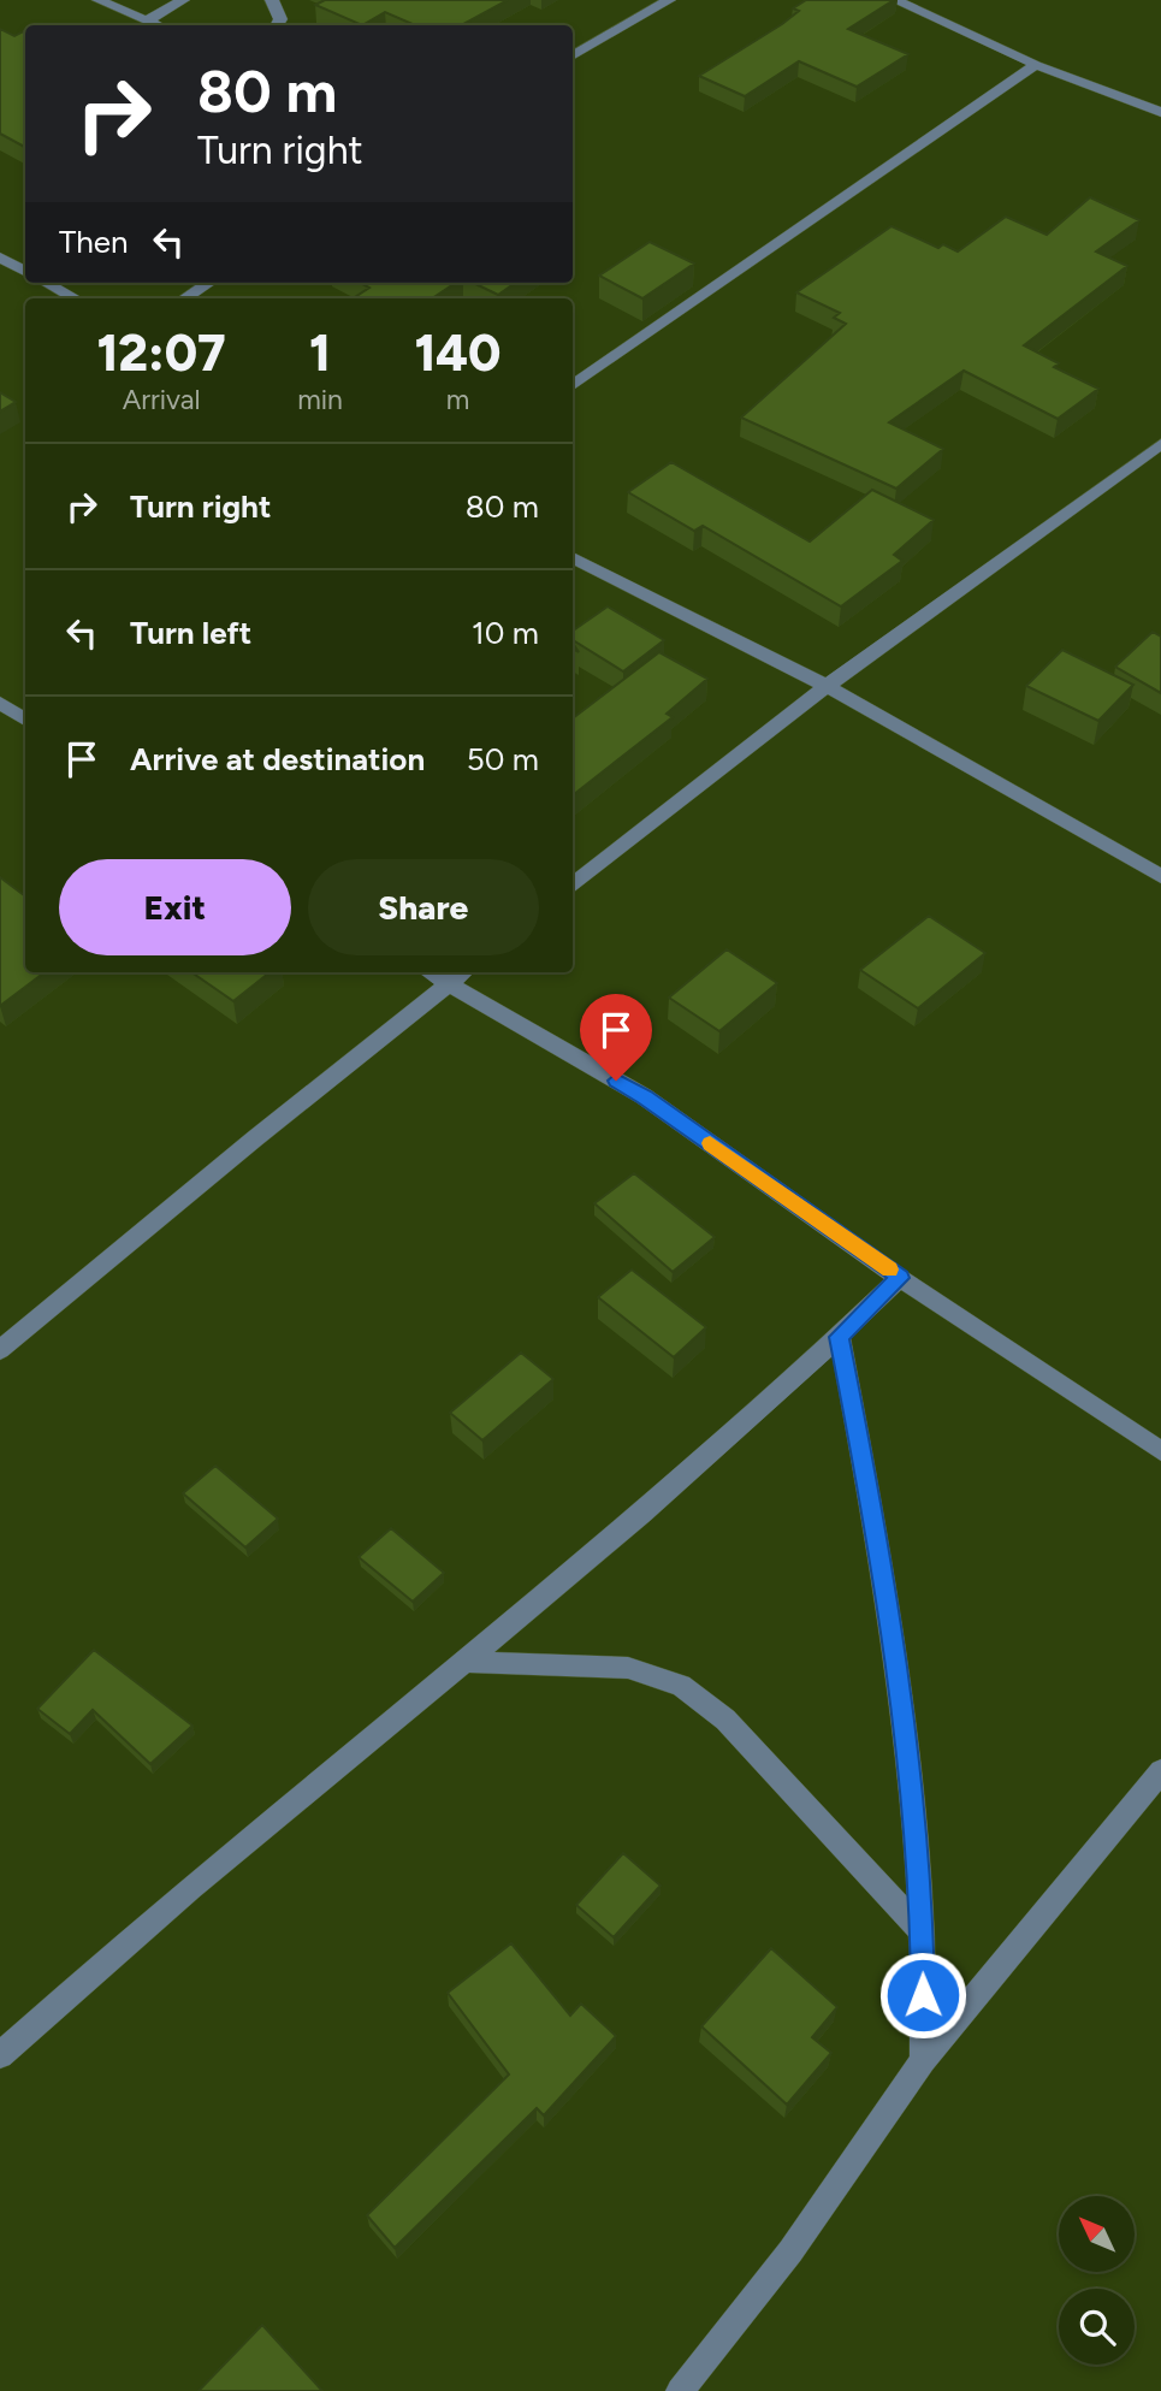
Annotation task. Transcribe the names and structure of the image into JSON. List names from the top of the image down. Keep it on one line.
{"north":"top left","page":{"turn":["80 m","Turn right"],"then":"Then","eta":["12:07","Arrival","1","min","140","m"],"list":[{"name":"Turn right","value":"80 m"},{"name":"Turn left","value":"10 m"},{"name":"Arrive at destination","value":"50 m"}],"buttons":["Exit","Share"]}}
